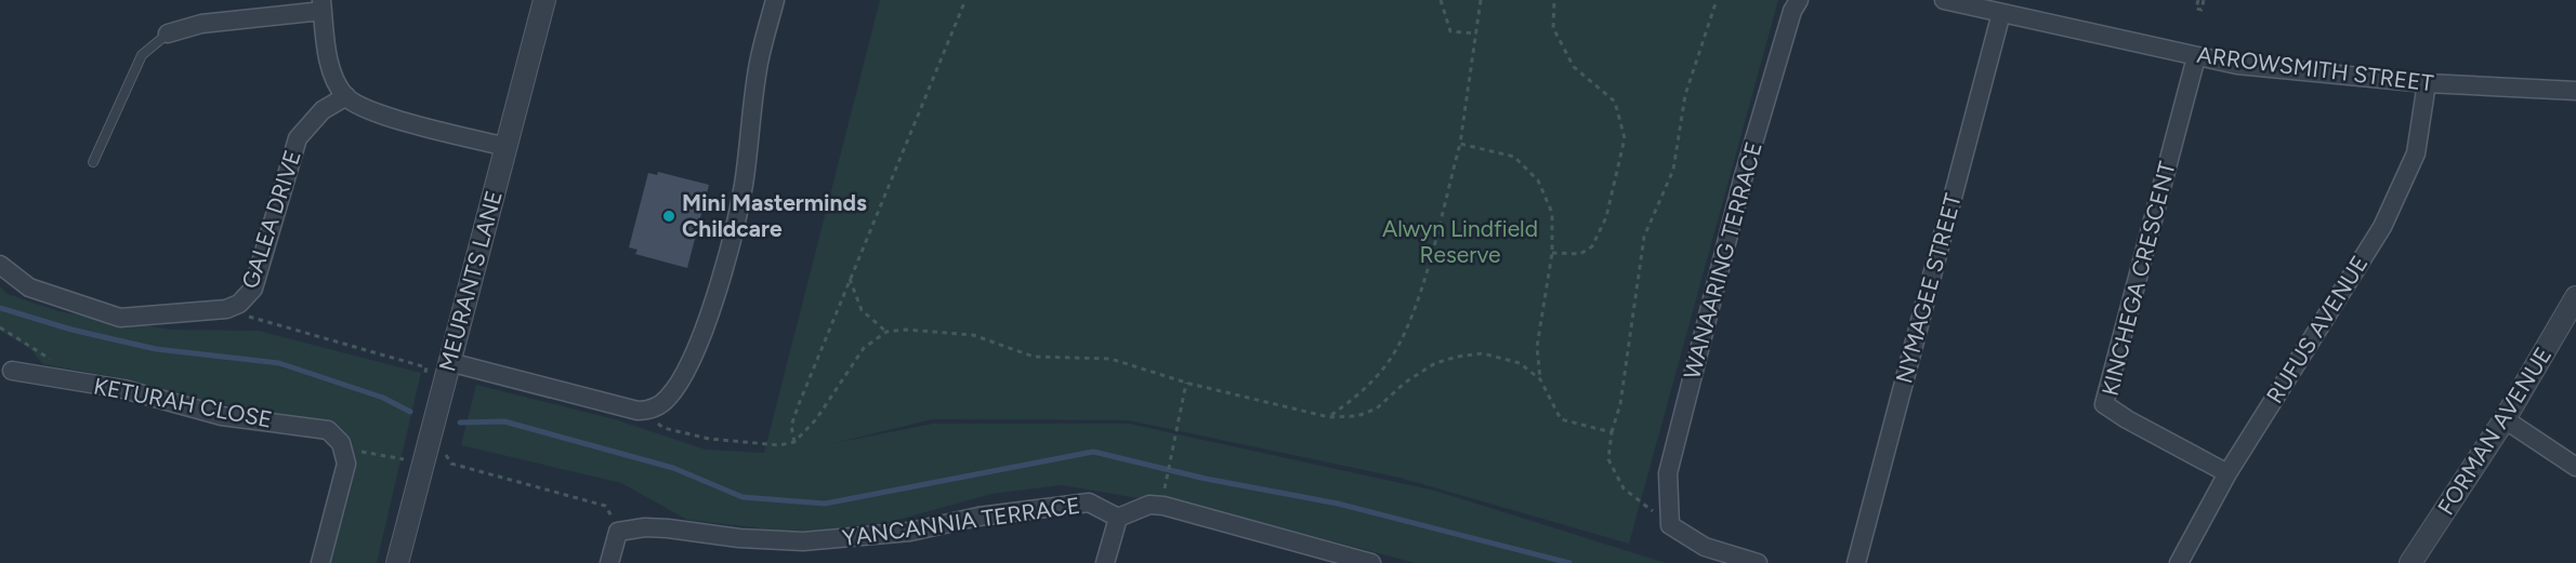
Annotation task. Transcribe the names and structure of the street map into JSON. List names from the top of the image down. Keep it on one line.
{"streets":{"street":["ARROWSMITH STREET","GALEA DRIVE","WANAARING TERRACE","KINCHEGA CRESCENT","MEURANTS LANE","NYMAGEE STREET","RUFUS AVENUE","KETURAH CLOSE","FORMAN AVENUE","YANCANNIA TERRACE"]},"crossings":[["ARROWSMITH STREET","KINCHEGA CRESCENT"],["ARROWSMITH STREET","NYMAGEE STREET"],["ARROWSMITH STREET","RUFUS AVENUE"],["KINCHEGA CRESCENT","RUFUS AVENUE"]],"parks":["Alwyn Lindfield Reserve"],"places":["Mini Masterminds Childcare"]}
